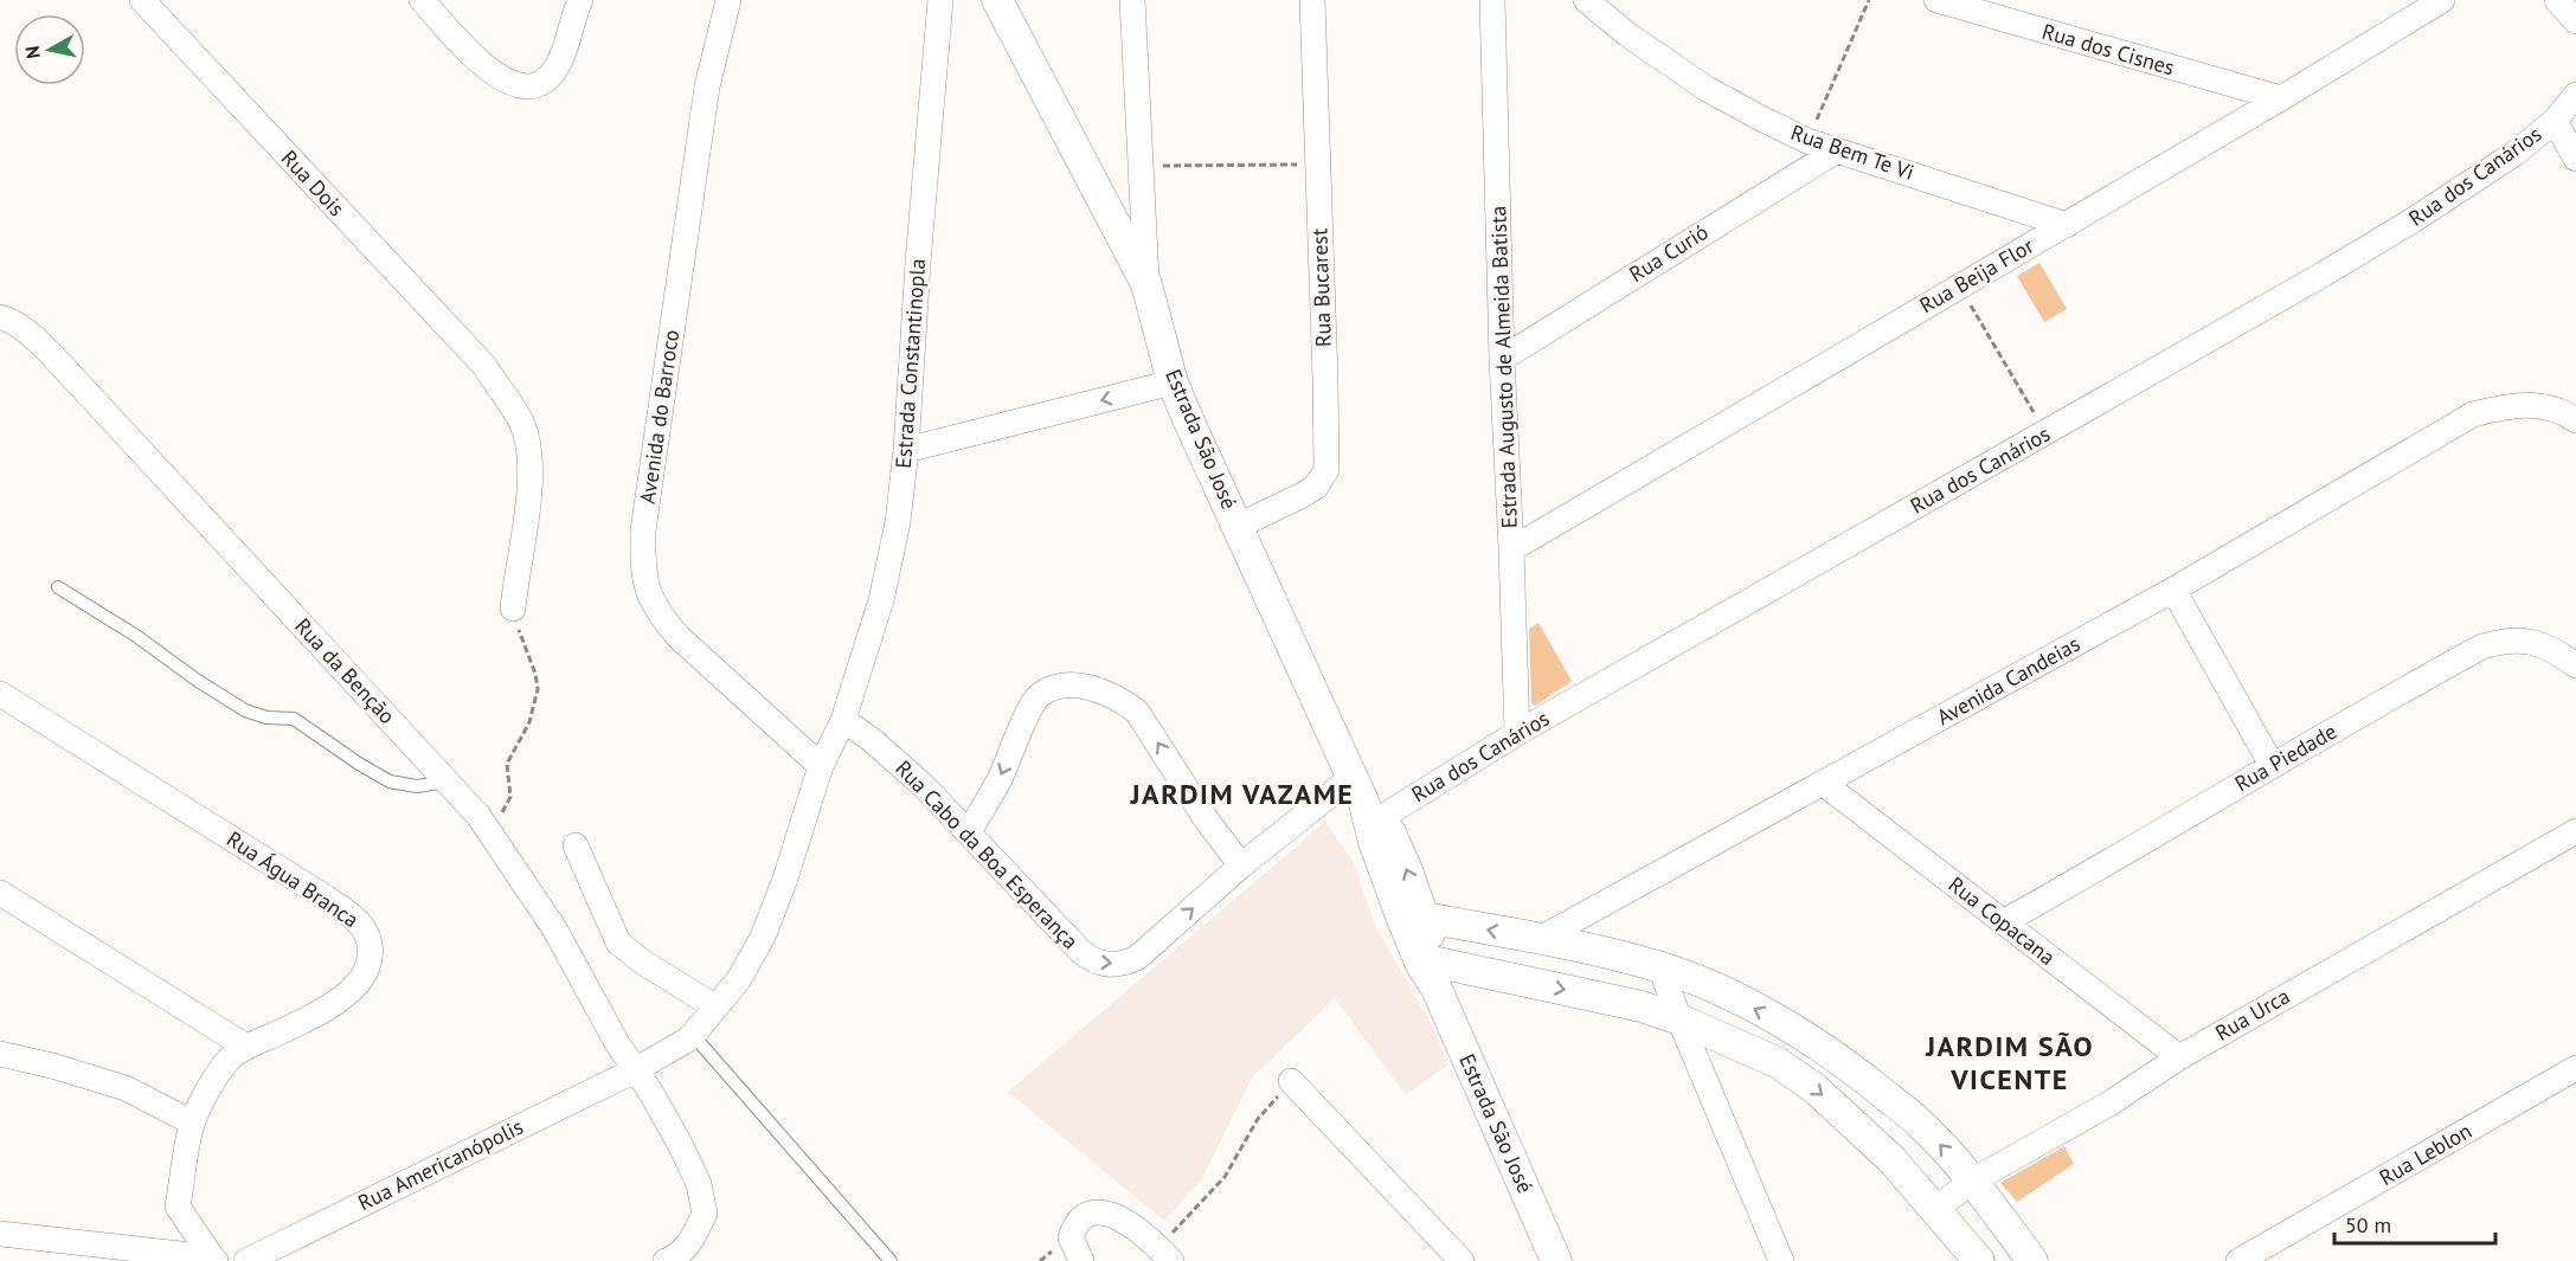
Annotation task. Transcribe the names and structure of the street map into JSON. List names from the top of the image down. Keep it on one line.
{"streets":{"street":["Rua dos Cisnes","Rua Bem Te Vi","Rua dos Canários","Rua Dois","Rua Curió","Rua Beija Flor","Rua Bucarest","Estrada Constantinopla","Estrada Augusto de Almeida Batista","Avenida do Barroco","Estrada São José","Rua da Benção","Avenida Candeias","Rua Piedade","Rua Cabo da Boa Esperança","Rua Água Branca","Rua Copacana","Rua Urca","Rua Leblon","Rua Americanópolis"]},"crossings":[["Rua dos Cisnes","Rua Beija Flor"],["Rua Bem Te Vi","Rua Curió"],["Rua Bem Te Vi","Rua Beija Flor"],["Rua dos Canários","Estrada Augusto de Almeida Batista"],["Rua dos Canários","Estrada São José"],["Rua dos Canários","Rua Cabo da Boa Esperança"],["Rua Curió","Estrada Augusto de Almeida Batista"],["Rua Beija Flor","Estrada Augusto de Almeida Batista"],["Rua Bucarest","Estrada São José"],["Estrada Constantinopla","Rua Cabo da Boa Esperança"],["Rua da Benção","Rua Americanópolis"],["Avenida Candeias","Rua Copacana"],["Rua Piedade","Rua Copacana"],["Rua Copacana","Rua Urca"]],"one_way":["Rua Cabo da Boa Esperança"],"districts":["JARDIM VAZAME","JARDIM SÃO VICENTE"],"scale_bar":"50 m","north":"left"}
